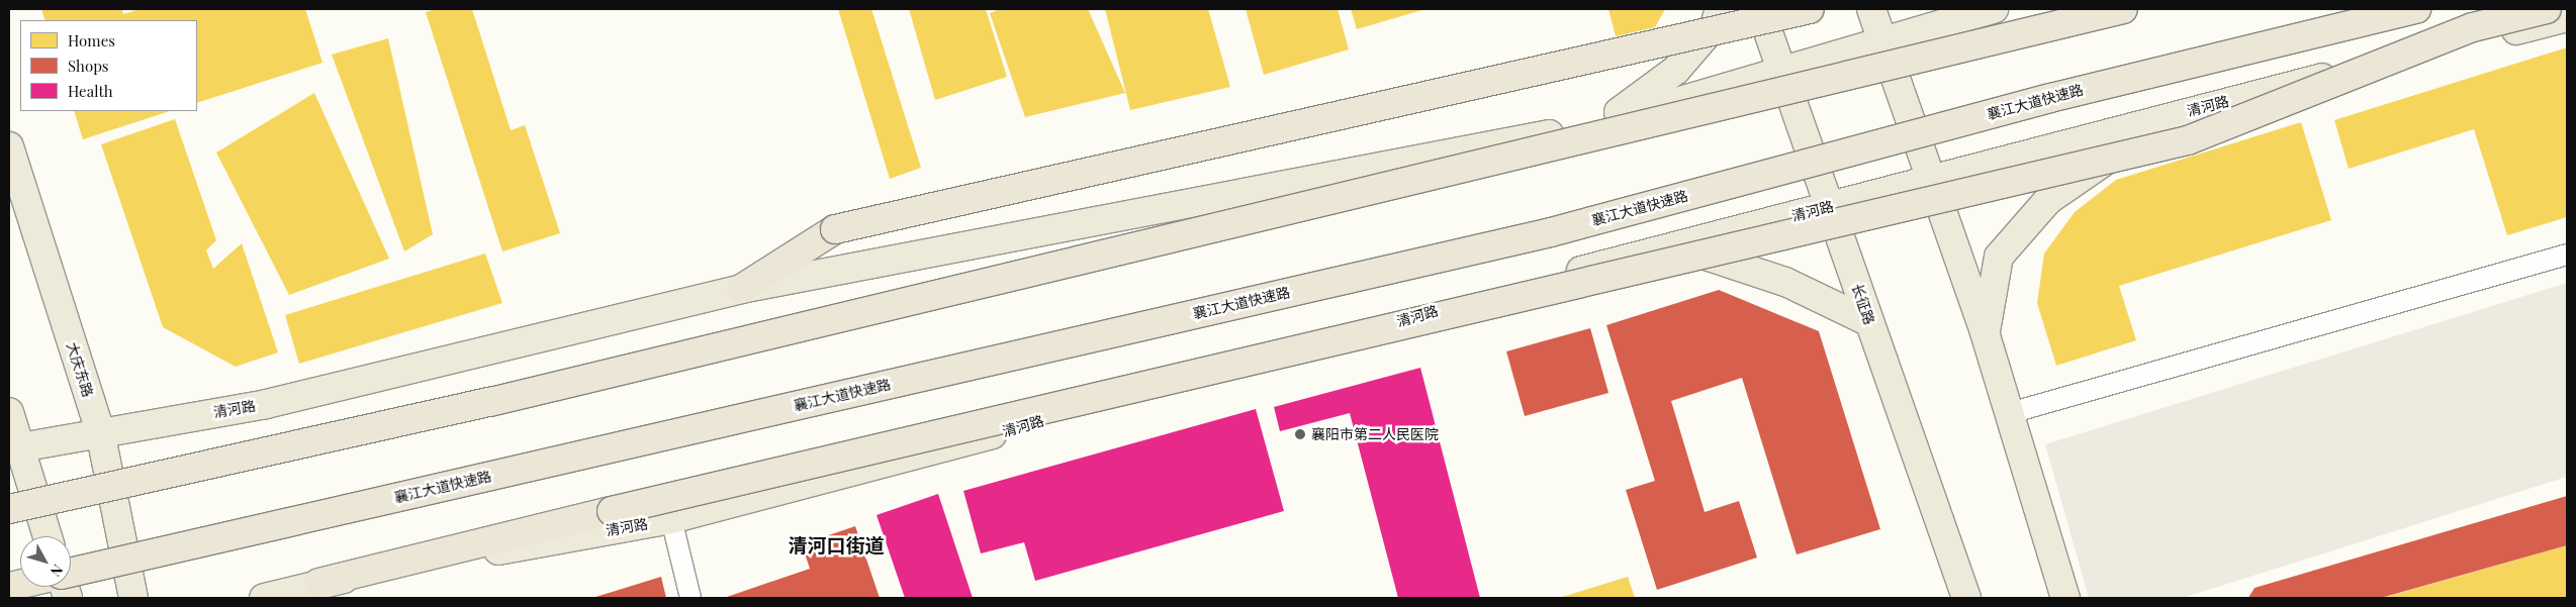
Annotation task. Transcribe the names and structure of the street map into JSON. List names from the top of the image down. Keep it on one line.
{"streets":{"highway":["襄江大道快速路"],"main road":["清河路","长征路","大庆东路"]},"crossings":[["清河路","长征路"],["清河路","大庆东路"]],"districts":["清河口街道"],"places":["襄阳市第二人民医院"],"legend":["Homes","Shops","Health"],"north":"bottom right"}
